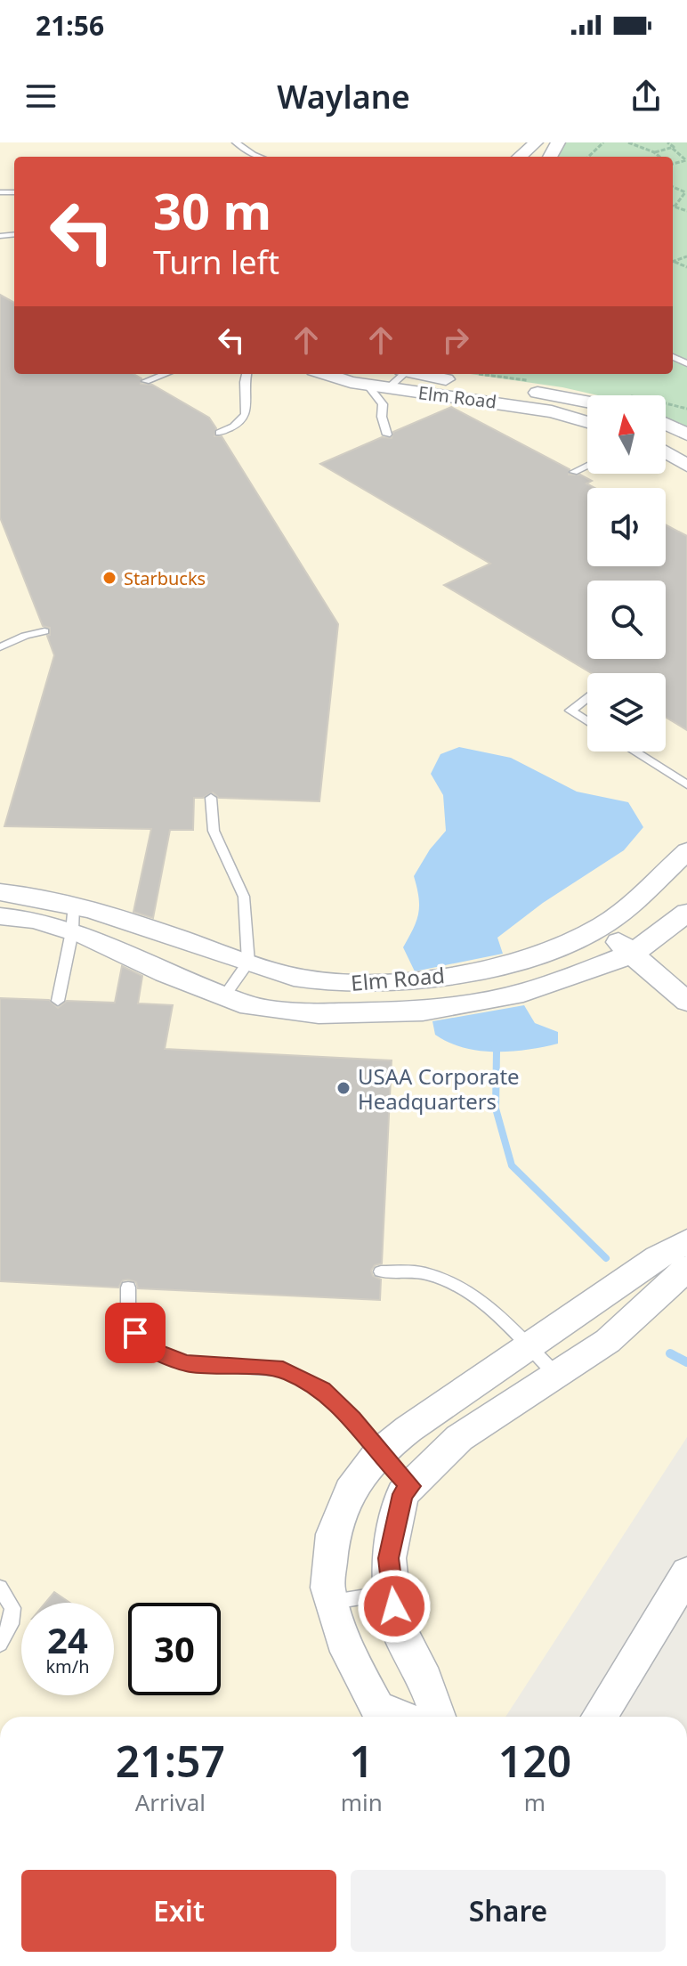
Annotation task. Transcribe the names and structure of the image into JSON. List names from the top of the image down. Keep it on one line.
{"streets":{"street":["Elm Road"]},"places":["Starbucks","USAA Corporate Headquarters"],"north":"top","page":{"status":"21:56","header":"Waylane","turn":["30 m","Turn left"],"speed":"24 km/h","limit":"30","eta":["21:57","Arrival","1","min","120","m"],"buttons":["Exit","Share"]}}
